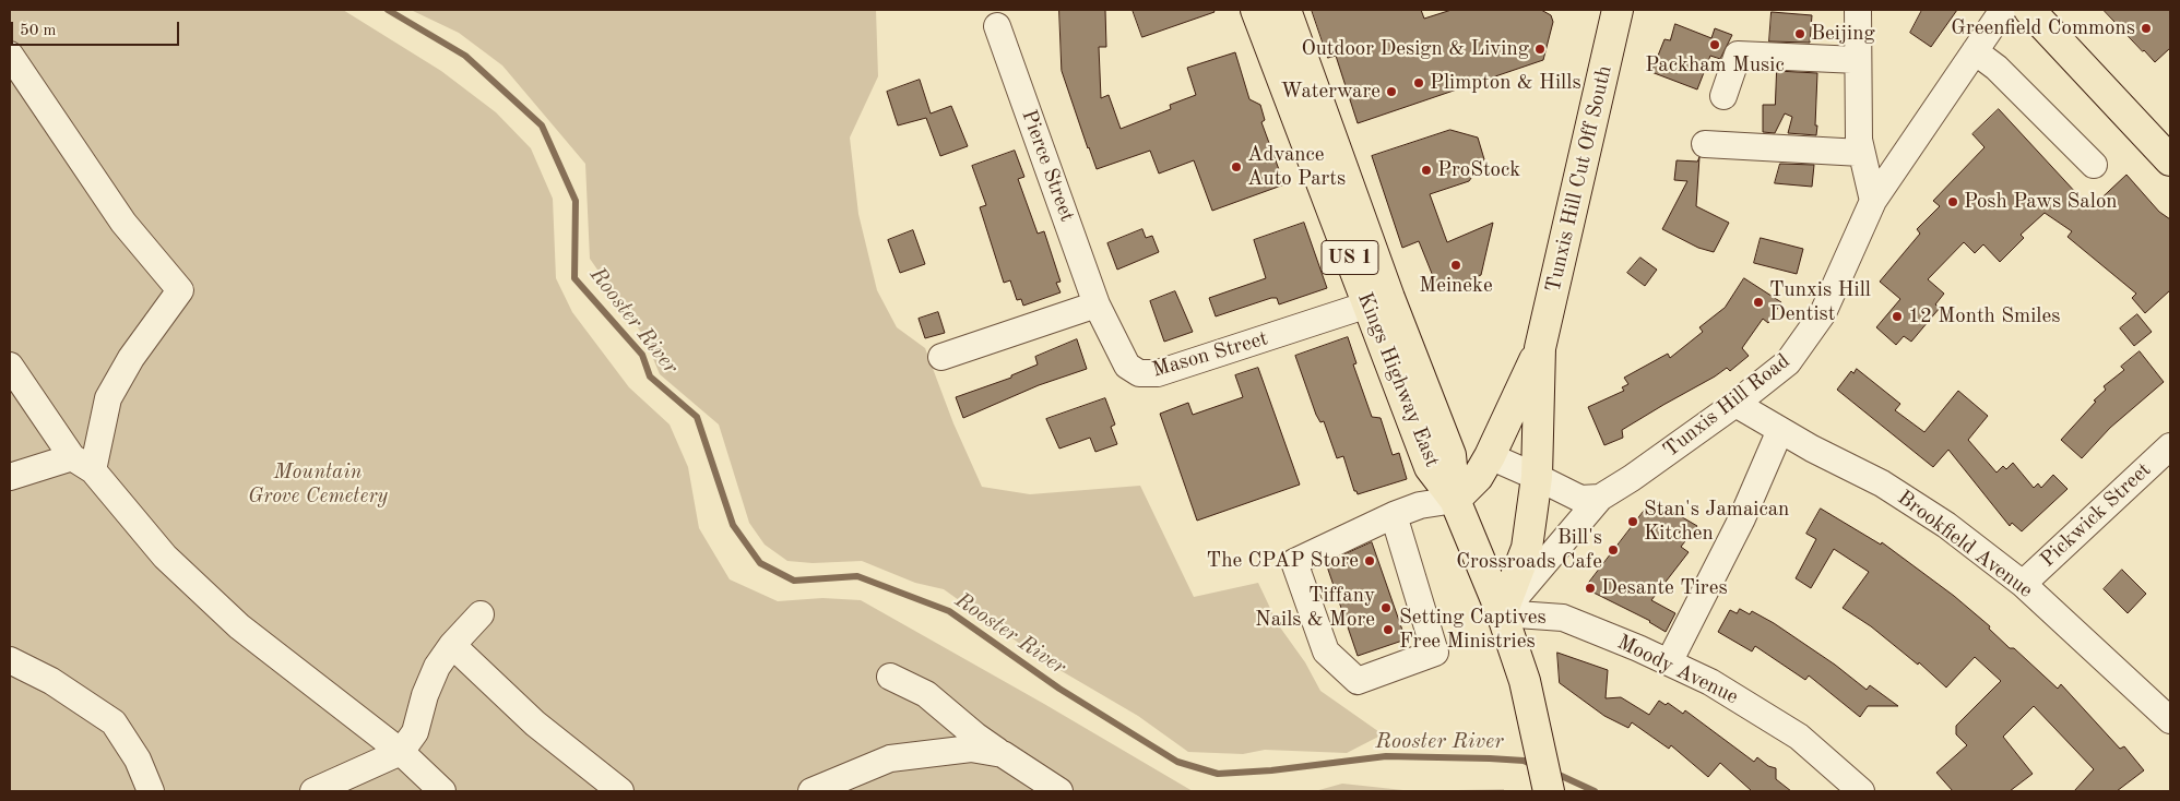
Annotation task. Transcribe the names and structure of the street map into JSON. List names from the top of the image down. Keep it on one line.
{"streets":{"main road":["Tunxis Hill Cut Off South","US 1","Kings Highway East"],"street":["Pierce Street","Mason Street","Tunxis Hill Road","Pickwick Street","Brookfield Avenue","Moody Avenue"]},"crossings":[["Pierce Street","Mason Street"],["Tunxis Hill Cut Off South","Kings Highway East"],["Tunxis Hill Cut Off South","Tunxis Hill Road"],["Tunxis Hill Cut Off South","Moody Avenue"],["Mason Street","Kings Highway East"],["Kings Highway East","Tunxis Hill Road"],["Kings Highway East","Moody Avenue"],["Tunxis Hill Road","Brookfield Avenue"],["Tunxis Hill Road","Moody Avenue"],["Pickwick Street","Brookfield Avenue"]],"water":["Rooster River"],"parks":["Mountain Grove Cemetery"],"places":["Greenfield Commons","Beijing","Packham Music","Outdoor Design & Living","Plimpton & Hills","Waterware","Advance Auto Parts","ProStock","Posh Paws Salon","Meineke","Tunxis Hill Dentist","12 Month Smiles","Stan's Jamaican Kitchen","Bill's Crossroads Cafe","The CPAP Store","Desante Tires","Tiffany Nails & More","Setting Captives Free Ministries"],"scale_bar":"50 m"}
